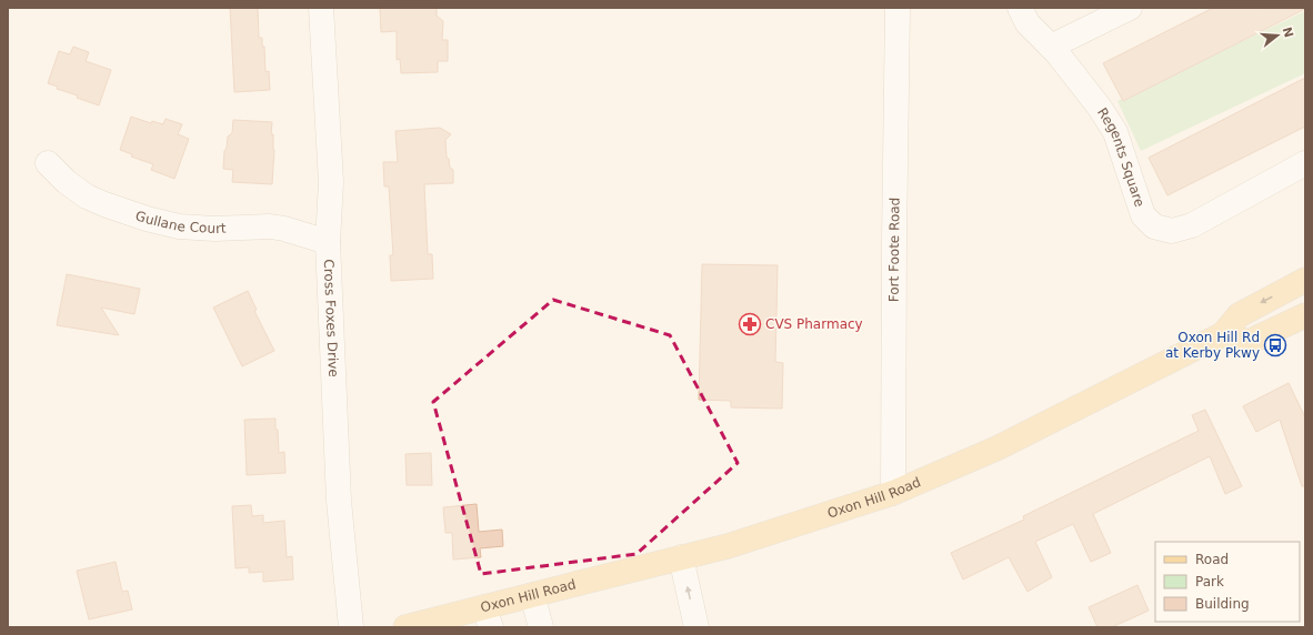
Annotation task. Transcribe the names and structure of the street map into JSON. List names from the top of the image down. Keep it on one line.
{"streets":{"main road":["Oxon Hill Road"],"street":["Regents Square","Gullane Court","Fort Foote Road","Cross Foxes Drive"]},"crossings":[["Gullane Court","Cross Foxes Drive"],["Fort Foote Road","Oxon Hill Road"]],"places":{"pharmacy":["CVS Pharmacy"],"bus stop":["Oxon Hill Rd at Kerby Pkwy"]},"legend":["Road","Park","Building"],"north":"right"}
